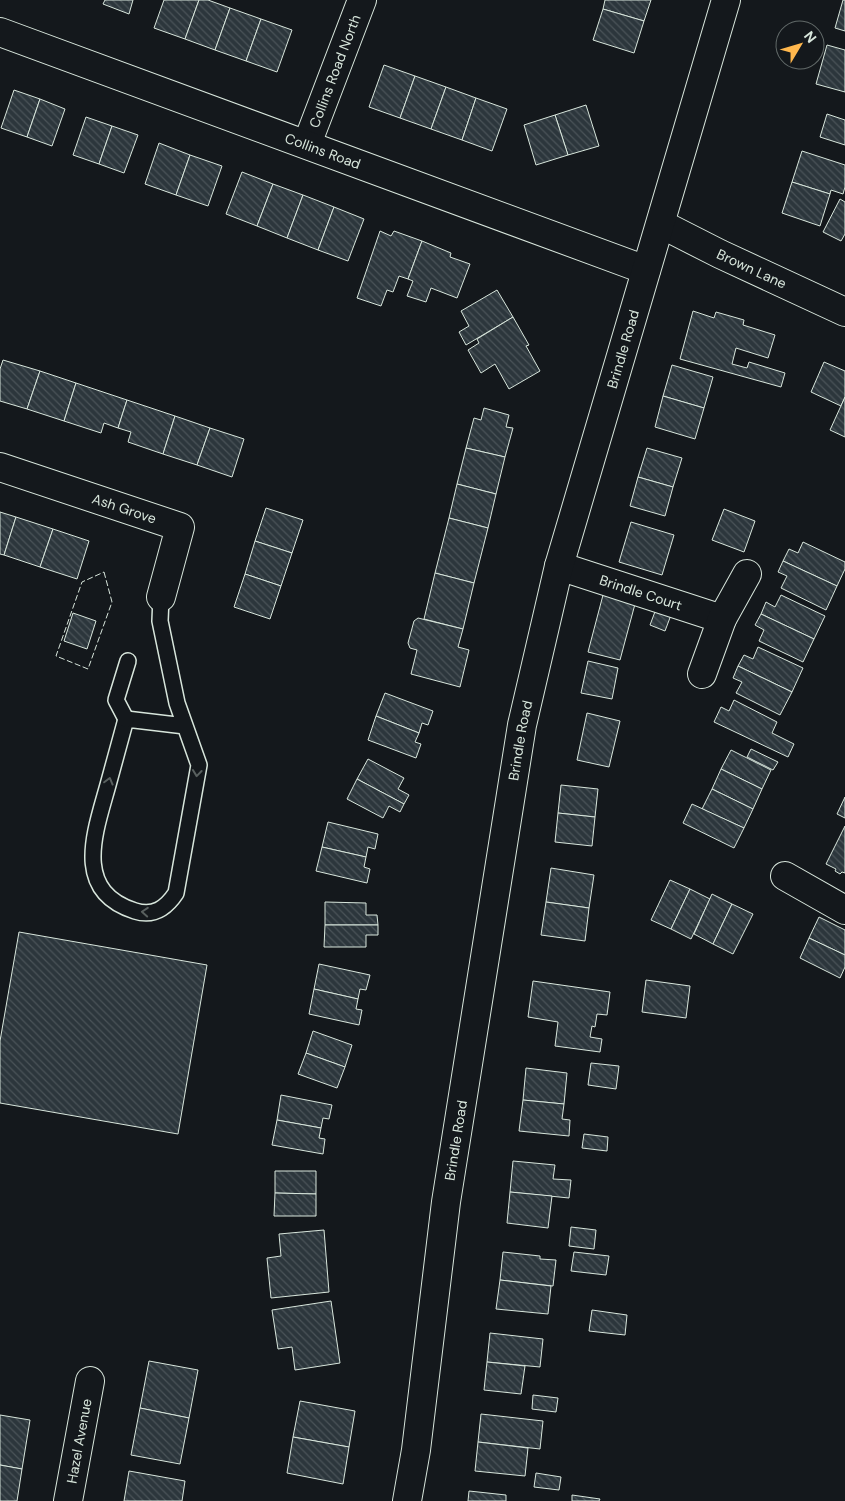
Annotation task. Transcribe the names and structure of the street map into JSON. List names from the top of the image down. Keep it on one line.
{"streets":{"street":["Collins Road North","Collins Road","Brown Lane","Brindle Road","Ash Grove","Brindle Court","Hazel Avenue"]},"crossings":[["Collins Road North","Collins Road"],["Collins Road","Brindle Road"],["Brown Lane","Brindle Road"],["Brindle Road","Brindle Court"]],"north":"top right"}
